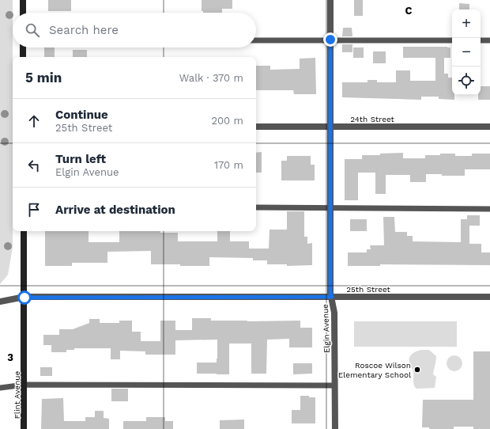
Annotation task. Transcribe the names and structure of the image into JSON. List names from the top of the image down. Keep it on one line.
{"streets":{"street":["24th Street","25th Street","Elgin Avenue","Flint Avenue"]},"crossings":[["24th Street","Elgin Avenue"],["25th Street","Elgin Avenue"],["25th Street","Flint Avenue"]],"places":["Roscoe Wilson Elementary School"],"page":{"map_buttons":["+","−"],"search":"Search here","heading":["5 min","Walk · 370 m"],"list":[["Continue","25th Street","200 m"],["Turn left","Elgin Avenue","170 m"],"Arrive at destination"]},"grid":{"columns":["C"],"rows":["3"]}}
